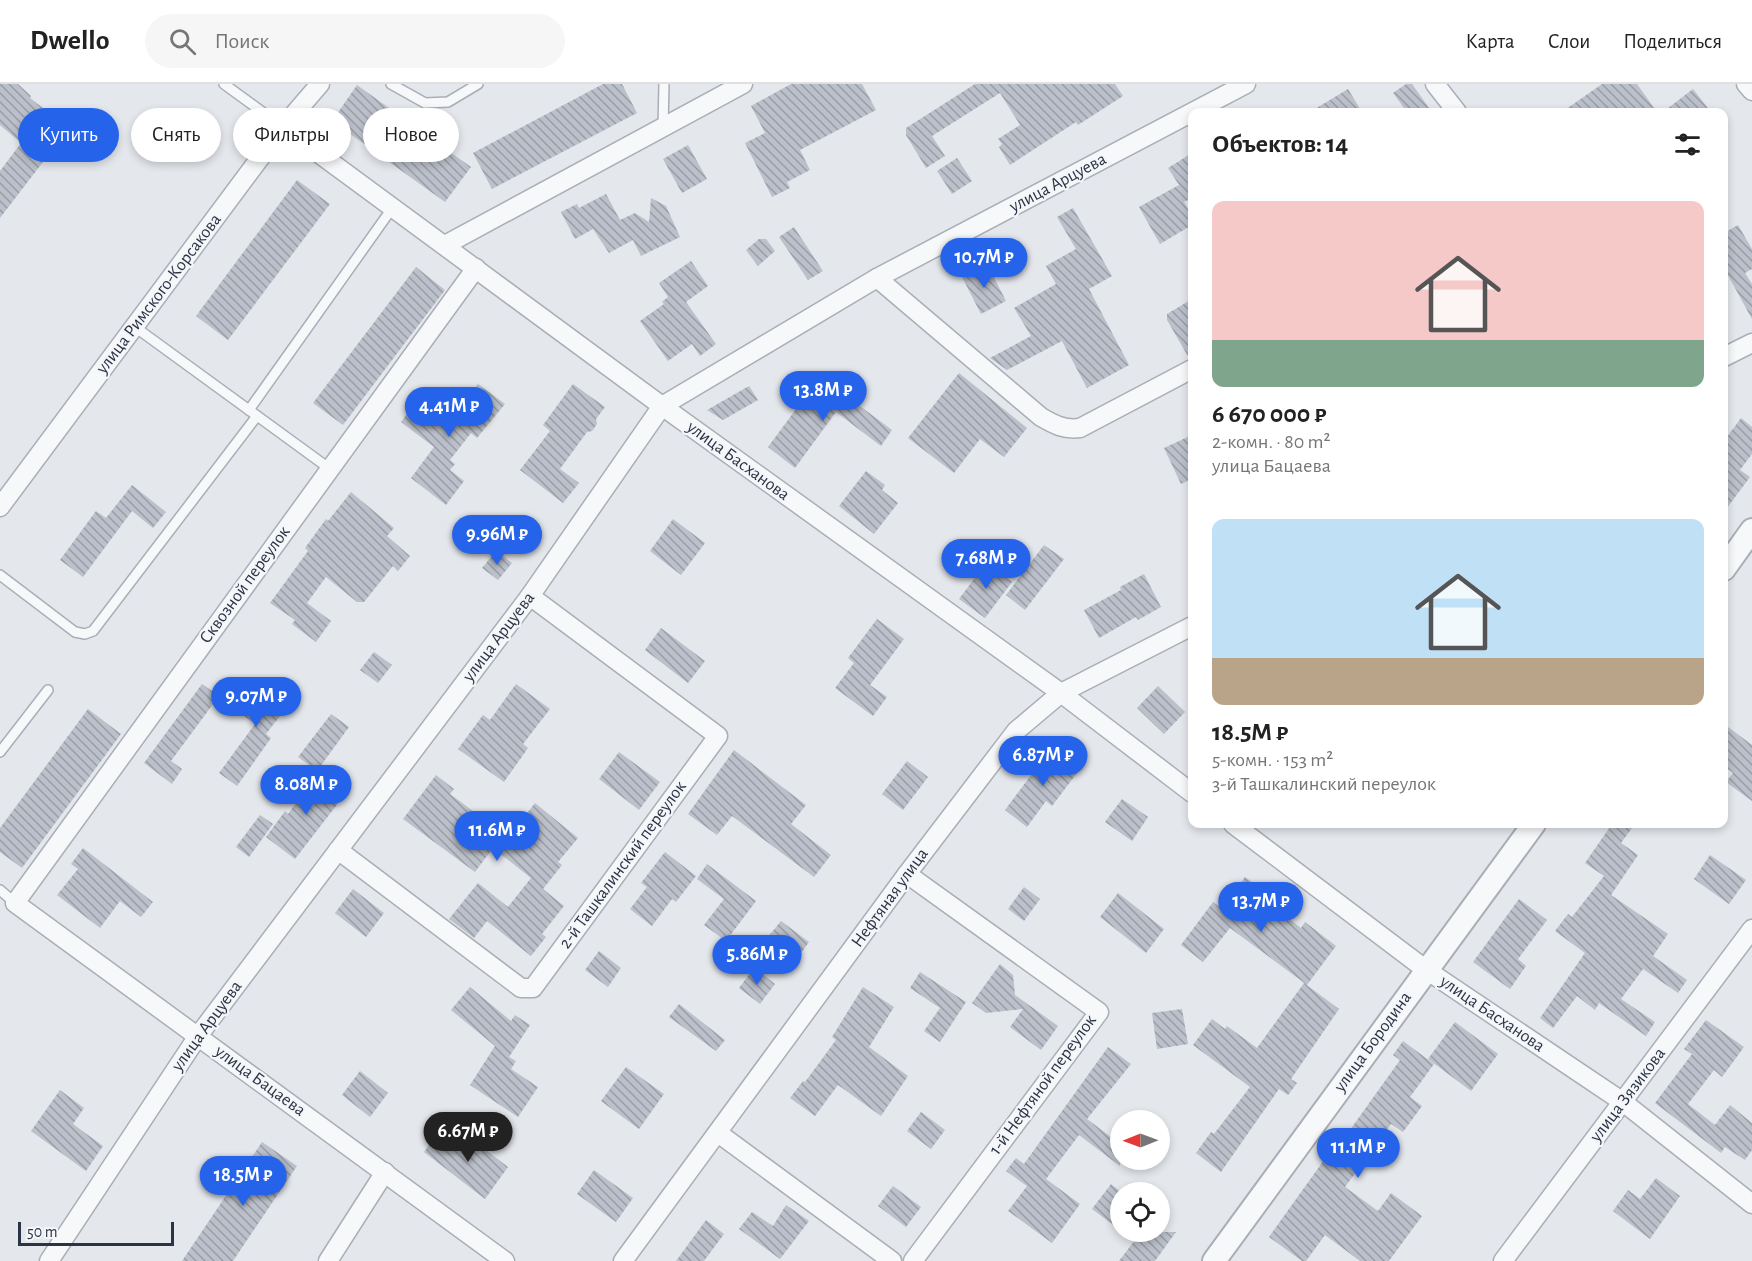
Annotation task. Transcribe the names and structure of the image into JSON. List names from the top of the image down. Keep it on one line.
{"streets":{"street":["улица Арцуева","улица Римского-Корсакова","улица Басханова","Сквозной переулок","2-й Ташкалинский переулок","Нефтяная улица","улица Бородина","улица Бацаева","1-й Нефтяной переулок","улица Зязикова"]},"crossings":[["улица Арцуева","улица Басханова"],["улица Арцуева","2-й Ташкалинский переулок"],["улица Арцуева","улица Бацаева"],["улица Басханова","Сквозной переулок"],["улица Басханова","Нефтяная улица"],["улица Басханова","улица Бородина"],["улица Басханова","улица Зязикова"],["Сквозной переулок","улица Бацаева"],["Нефтяная улица","1-й Нефтяной переулок"]],"scale_bar":"50 m","north":"left","page":{"header":"Dwello","search":"Поиск","nav":["Карта","Слои","Поделиться"],"chip":["Купить","Снять","Фильтры","Новое"],"heading":"Объектов: 14","list":[{"name":"6 670 000 ₽","note":"2-комн. · 80 m² · улица Бацаева"},{"name":"18.5M ₽","note":"5-комн. · 153 m² · 3-й Ташкалинский переулок"}],"price":["10.7M ₽","13.8M ₽","4.41M ₽","9.96M ₽","7.68M ₽","9.07M ₽","6.87M ₽","8.08M ₽","11.6M ₽","13.7M ₽","5.86M ₽","6.67M ₽","11.1M ₽","18.5M ₽"],"scale":"50 m"}}
